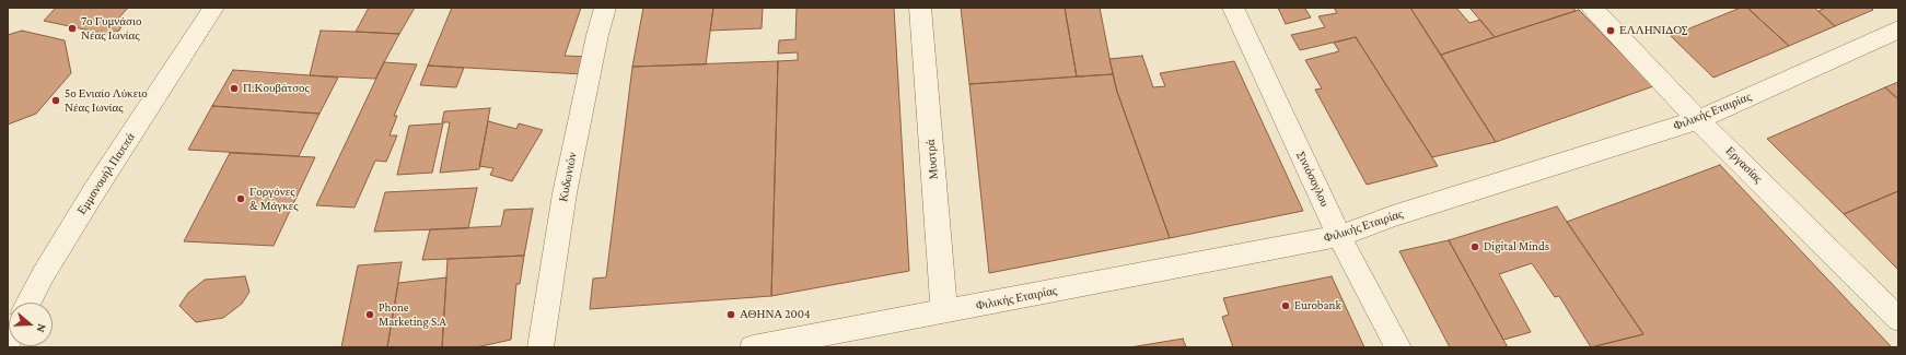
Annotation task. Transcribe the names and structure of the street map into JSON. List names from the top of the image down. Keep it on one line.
{"streets":{"street":["Φιλικής Εταιρίας","Μυστρά","Εργασίας","Εμμανουήλ Παππά","Κυδωνιών","Σινιόσογλου"]},"crossings":[["Φιλικής Εταιρίας","Μυστρά"],["Φιλικής Εταιρίας","Εργασίας"],["Φιλικής Εταιρίας","Σινιόσογλου"]],"places":["7ο Γυμνάσιο Νέας Ιωνίας","ΕΛΛΗΝΙΔΟΣ","Π.Κουβάτσος","5ο Ενιαίο Λύκειο Νέας Ιωνίας","Γοργόνες & Μάγκες","Digital Minds","Eurobank","Phone Marketing S.A","ΑΘΗΝΑ 2004"],"north":"right"}
